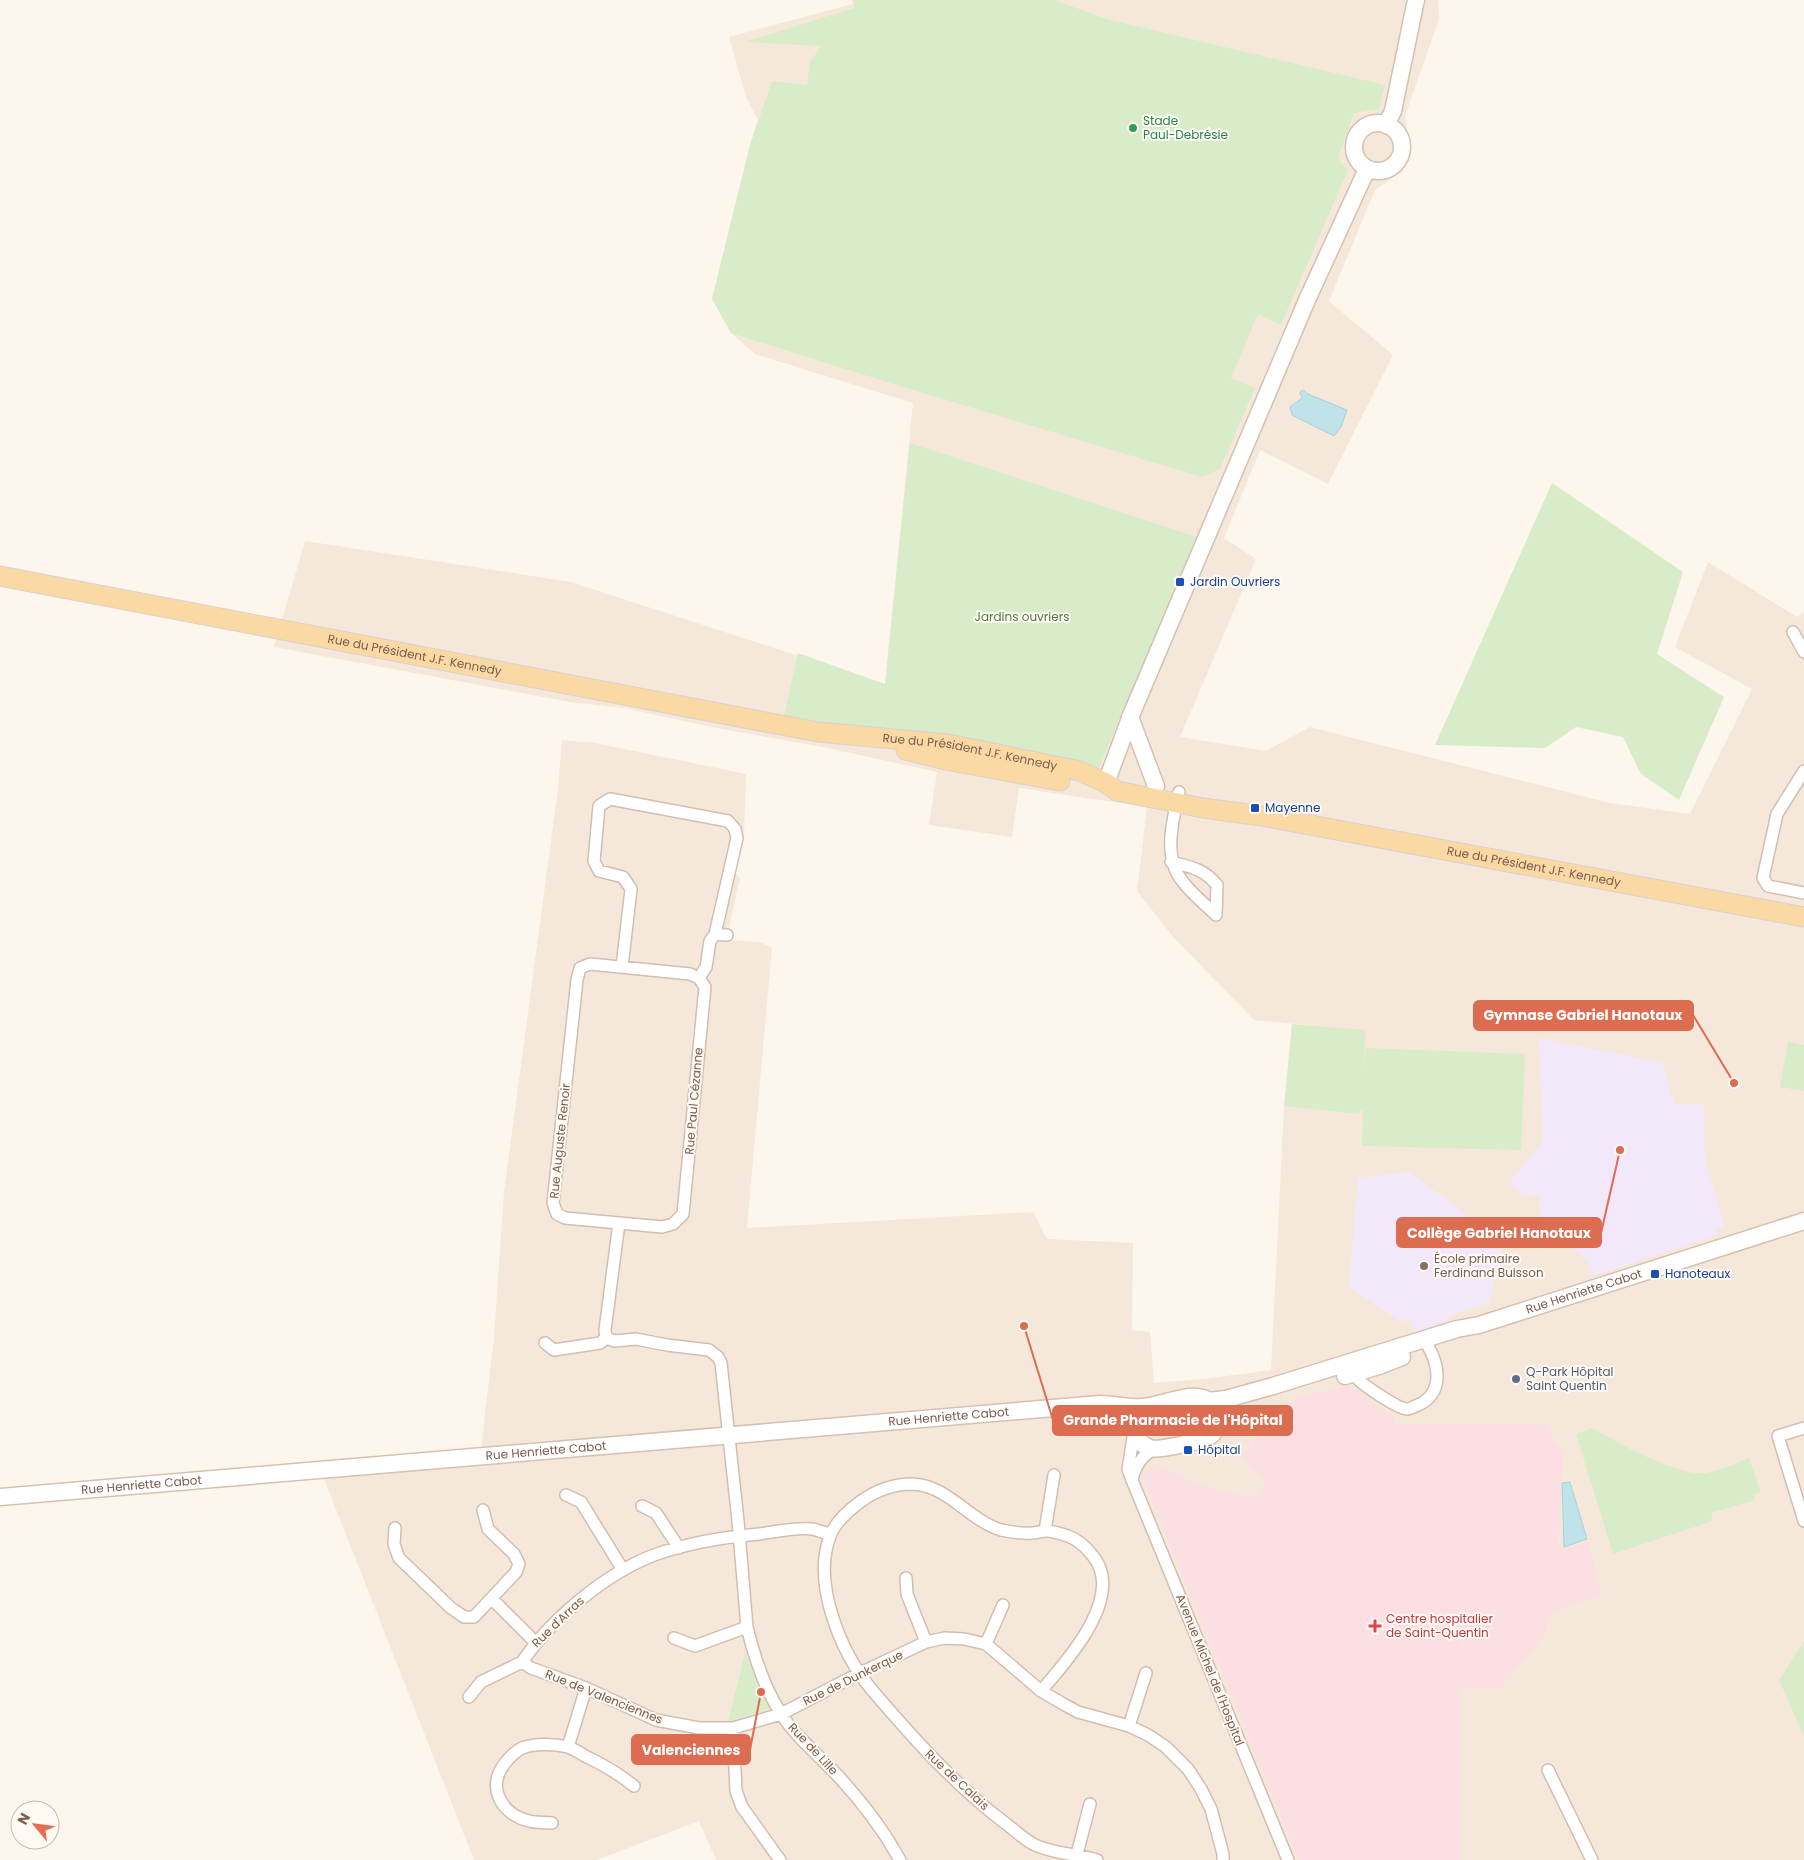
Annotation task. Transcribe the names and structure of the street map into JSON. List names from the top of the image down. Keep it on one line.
{"streets":{"main road":["Rue du Président J.F. Kennedy"],"street":["Rue Paul Cézanne","Rue Auguste Renoir","Rue Henriette Cabot","Rue d'Arras","Avenue Michel de l'Hospital","Rue de Dunkerque","Rue de Valenciennes","Rue de Lille","Rue de Calais"]},"crossings":[["Rue Paul Cézanne","Rue Auguste Renoir"],["Rue Henriette Cabot","Avenue Michel de l'Hospital"],["Rue Henriette Cabot","Rue de Lille"],["Rue d'Arras","Rue de Valenciennes"],["Rue d'Arras","Rue de Lille"],["Rue d'Arras","Rue de Calais"],["Rue de Dunkerque","Rue de Valenciennes"],["Rue de Dunkerque","Rue de Lille"],["Rue de Dunkerque","Rue de Calais"],["Rue de Valenciennes","Rue de Lille"]],"parks":["Jardins ouvriers"],"places":{"other":["Stade Paul-Debrésie","Gymnase Gabriel Hanotaux","Collège Gabriel Hanotaux","École primaire Ferdinand Buisson","Grande Pharmacie de l'Hôpital","Q-Park Hôpital Saint Quentin","Valenciennes"],"transit":["Jardin Ouvriers","Mayenne","Hanoteaux","Hôpital"],"health":["Centre hospitalier de Saint-Quentin"]},"north":"top left"}
